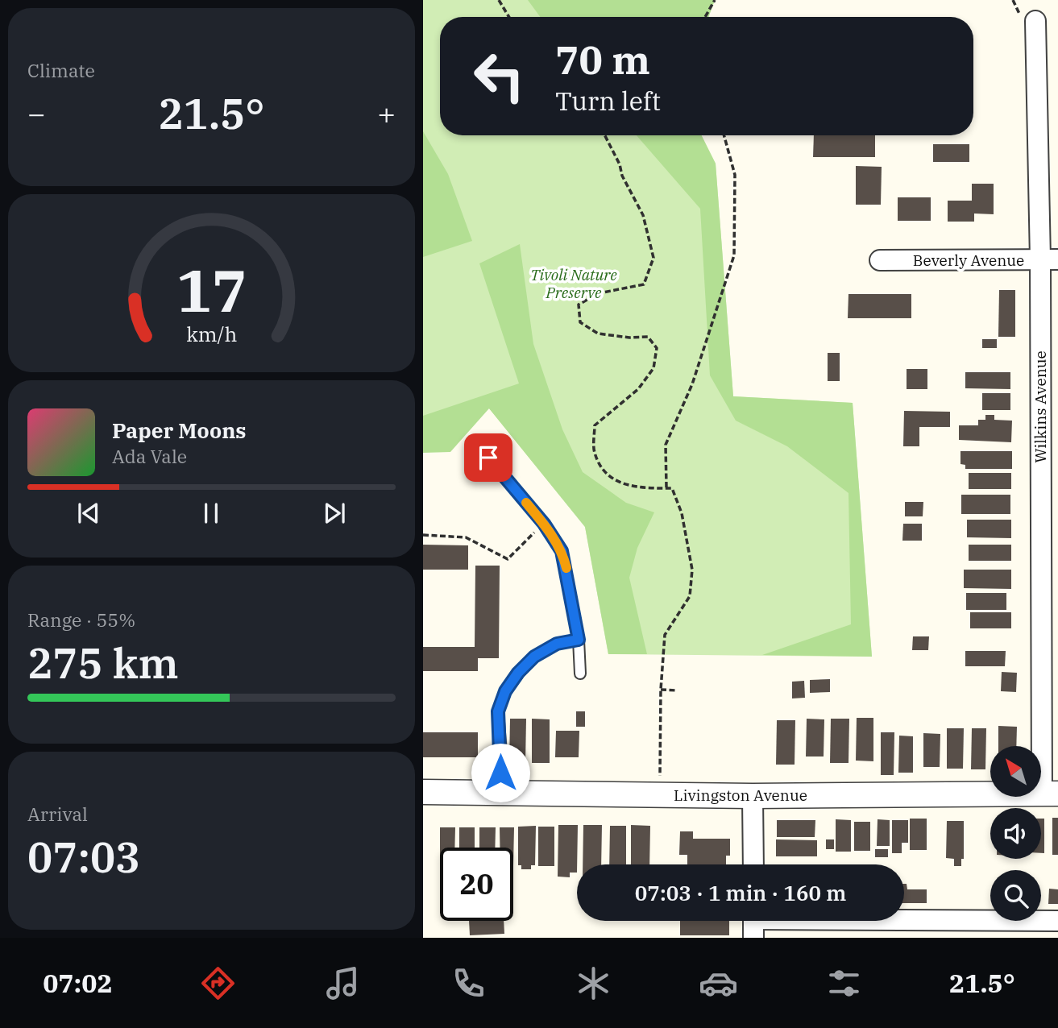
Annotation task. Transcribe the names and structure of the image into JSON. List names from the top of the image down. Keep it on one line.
{"streets":{"street":["Beverly Avenue","Wilkins Avenue","Livingston Avenue"]},"crossings":[["Beverly Avenue","Wilkins Avenue"],["Wilkins Avenue","Livingston Avenue"]],"parks":["Tivoli Nature Preserve"],"north":"top left","page":{"tile":["Climate",["Range · 55%","275 km"],["Arrival","07:03"]],"turn":["70 m","Turn left"],"heat":["−","21.5°","+"],"song":["Paper Moons","Ada Vale"],"limit":"20","trip":"07:03 · 1 min · 160 m","tabs":["07:02","21.5°"],"gauge":["17","km/h"]}}
